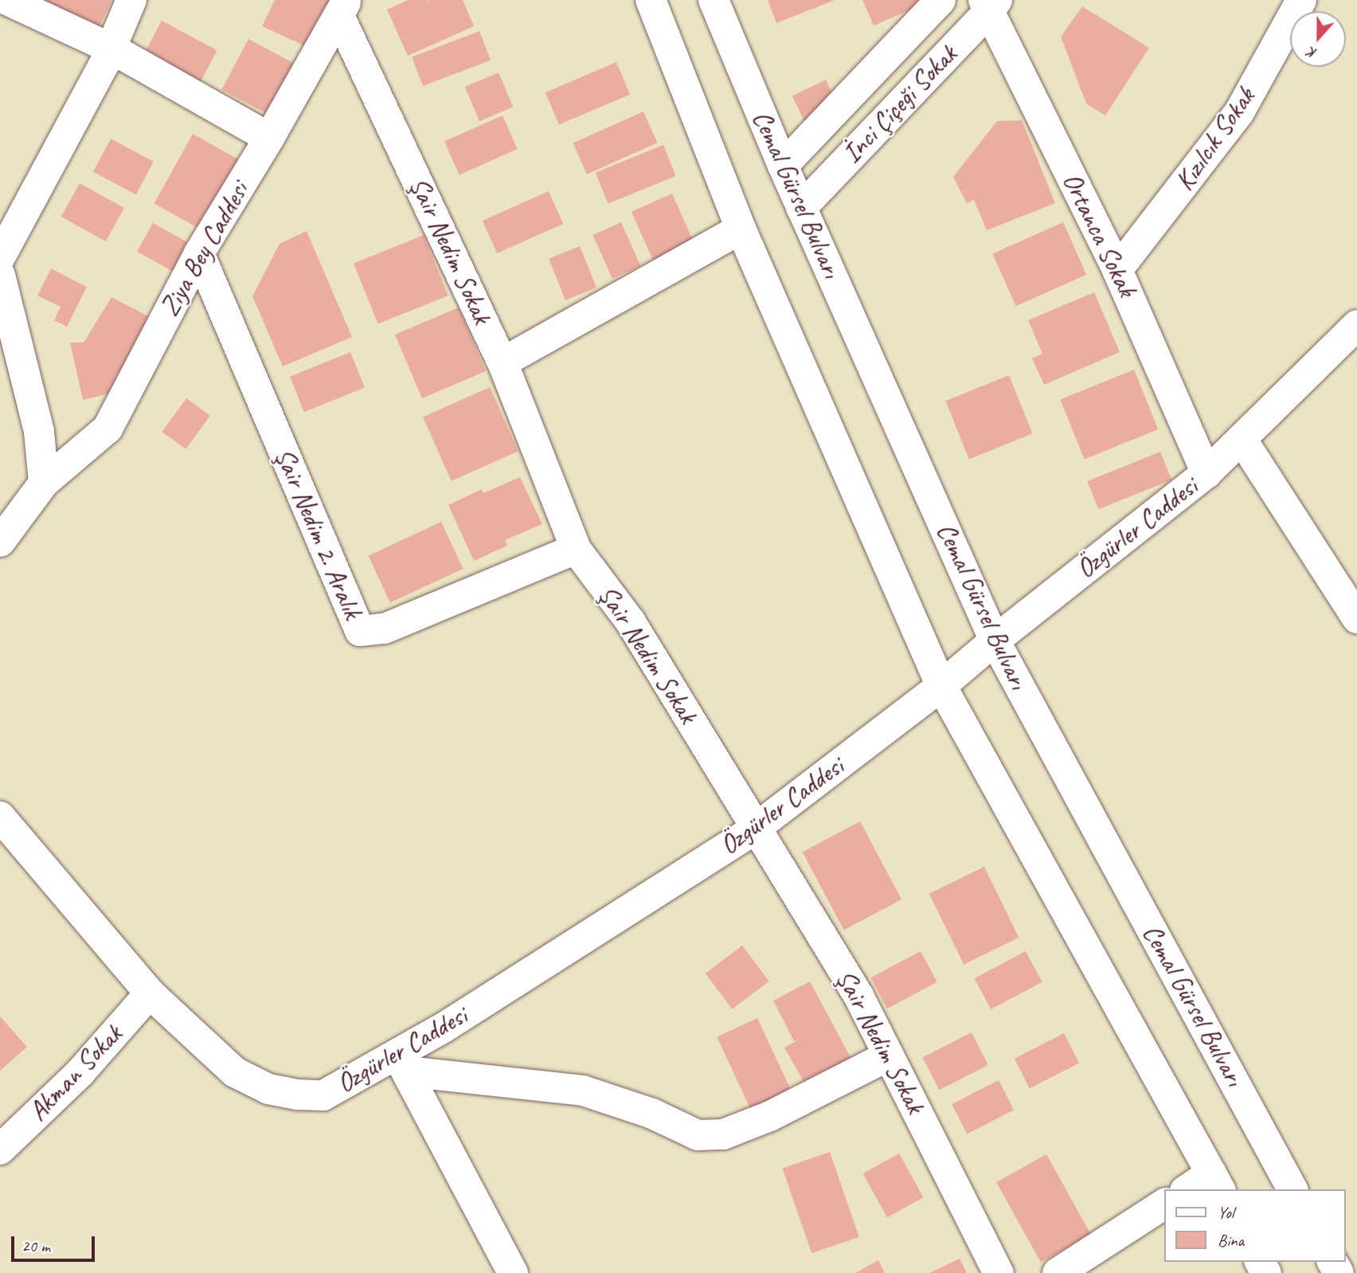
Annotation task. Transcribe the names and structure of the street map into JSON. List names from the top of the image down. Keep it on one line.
{"streets":{"street":["İnci Çiçeği Sokak","Kızılcık Sokak","Cemal Gürsel Bulvarı","Ortanca Sokak","Ziya Bey Caddesi","Şair Nedim Sokak","Özgürler Caddesi","Şair Nedim 2. Aralık","Akman Sokak"]},"crossings":[["İnci Çiçeği Sokak","Cemal Gürsel Bulvarı"],["İnci Çiçeği Sokak","Ortanca Sokak"],["Kızılcık Sokak","Ortanca Sokak"],["Cemal Gürsel Bulvarı","Özgürler Caddesi"],["Ortanca Sokak","Özgürler Caddesi"],["Ziya Bey Caddesi","Şair Nedim Sokak"],["Ziya Bey Caddesi","Şair Nedim 2. Aralık"],["Şair Nedim Sokak","Özgürler Caddesi"],["Şair Nedim Sokak","Şair Nedim 2. Aralık"],["Özgürler Caddesi","Akman Sokak"]],"legend":["Yol","Bina"],"scale_bar":"20 m","north":"bottom"}
